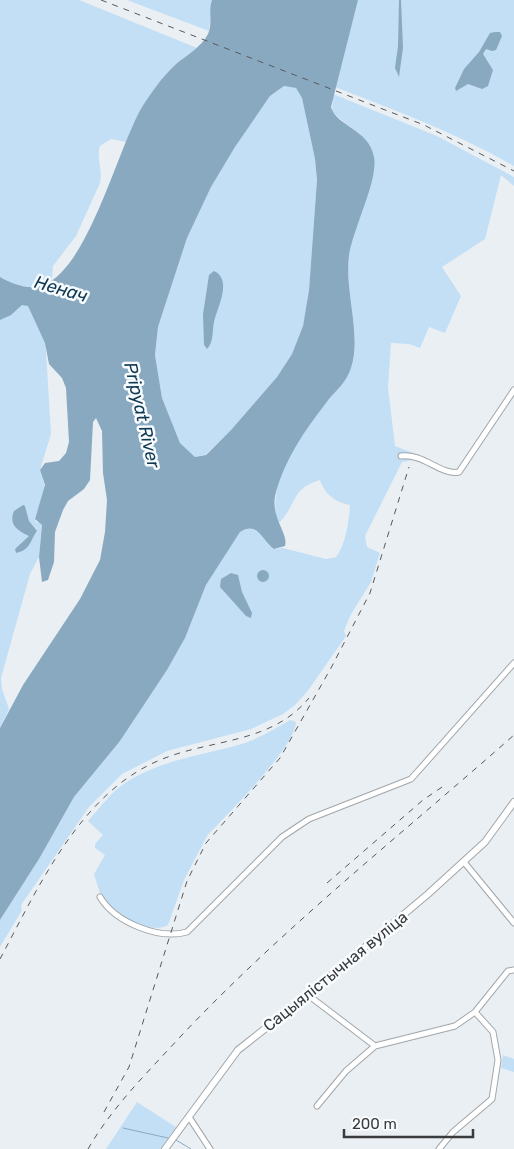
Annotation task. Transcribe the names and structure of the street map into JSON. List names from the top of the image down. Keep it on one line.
{"streets":{"street":["Сацыялістычная вуліца"]},"water":["Ненач","Pripyat River"],"scale_bar":"200 m"}
